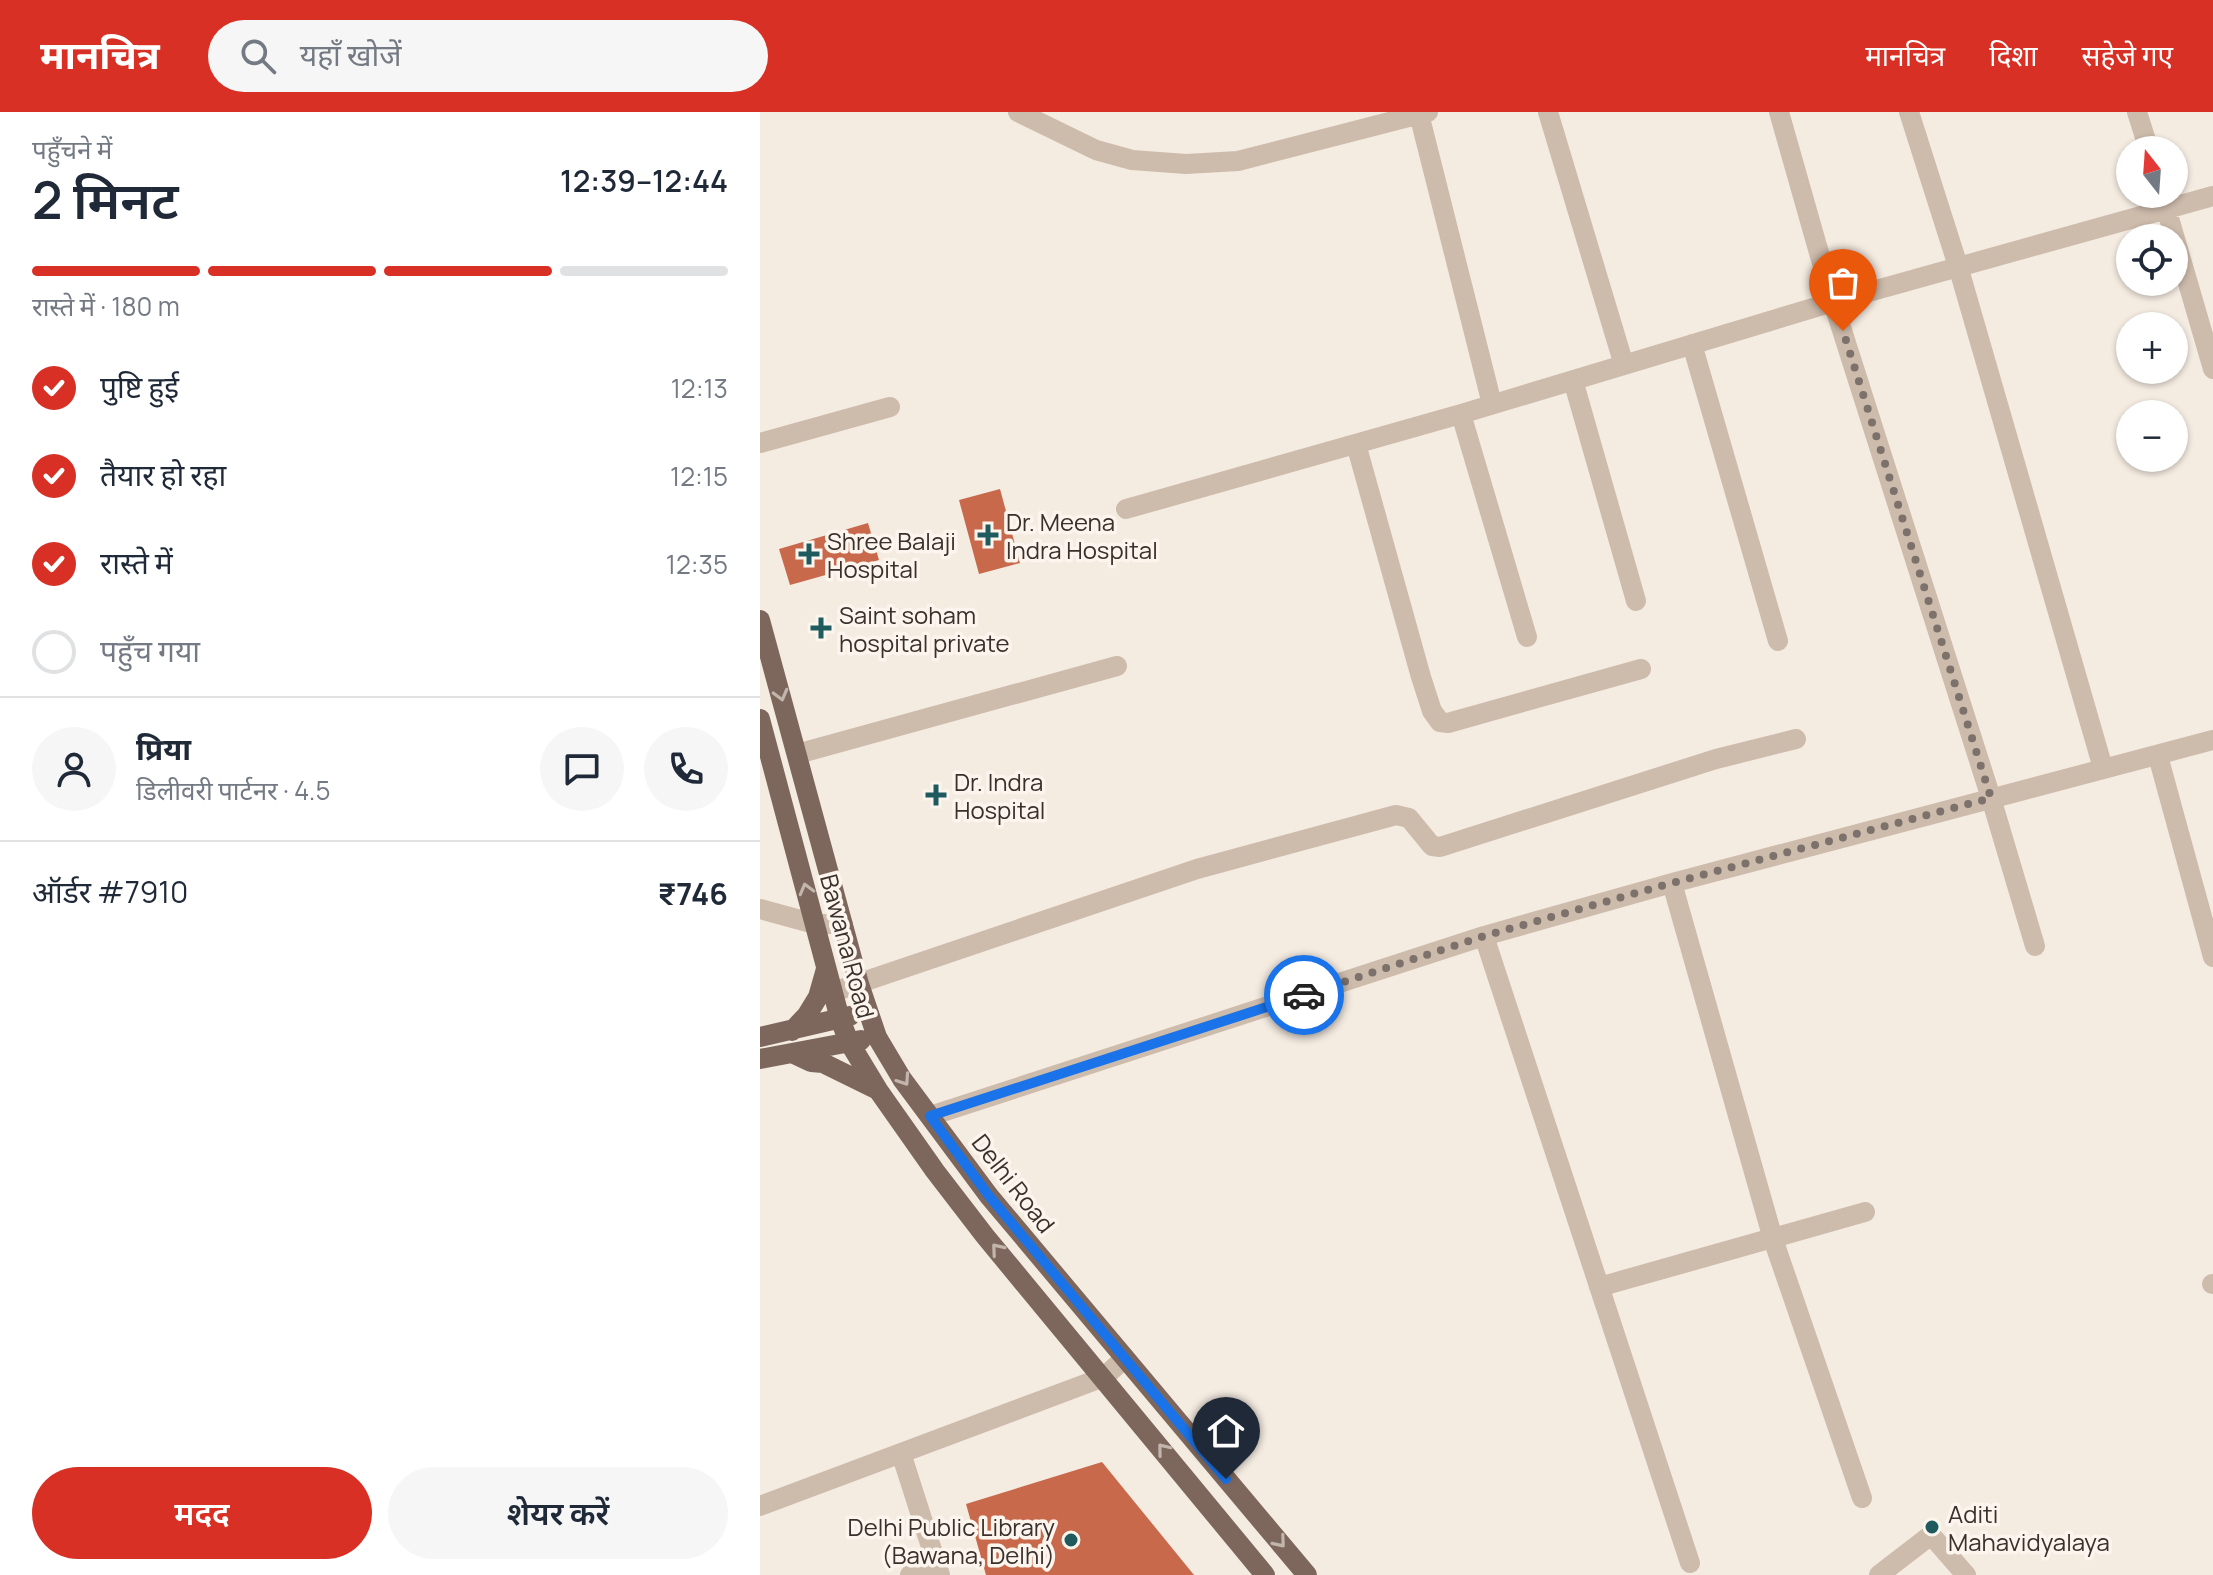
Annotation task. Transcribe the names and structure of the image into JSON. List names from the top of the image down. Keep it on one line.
{"streets":{"main road":["Bawana Road","Delhi Road"]},"one_way":["Bawana Road","Delhi Road"],"places":{"health":["Dr. Meena Indra Hospital","Shree Balaji Hospital","Saint soham hospital private","Dr. Indra Hospital"],"other":["Aditi Mahavidyalaya","Delhi Public Library (Bawana, Delhi)"]},"north":"top","page":{"header":"मानचित्र","search":"यहाँ खोजें","nav":["मानचित्र","दिशा","सहेजे गए"],"heading":["2 मिनट","पहुँचने में","12:39–12:44"],"panel":["प्रिया","डिलीवरी पार्टनर · 4.5","ऑर्डर #7910","₹746"],"map_buttons":["+","−"],"bar":"रास्ते में · 180 m","list":[["पुष्टि हुई","12:13"],["तैयार हो रहा","12:15"],["रास्ते में","12:35"],"पहुँच गया"],"buttons":["मदद","शेयर करें"]}}
